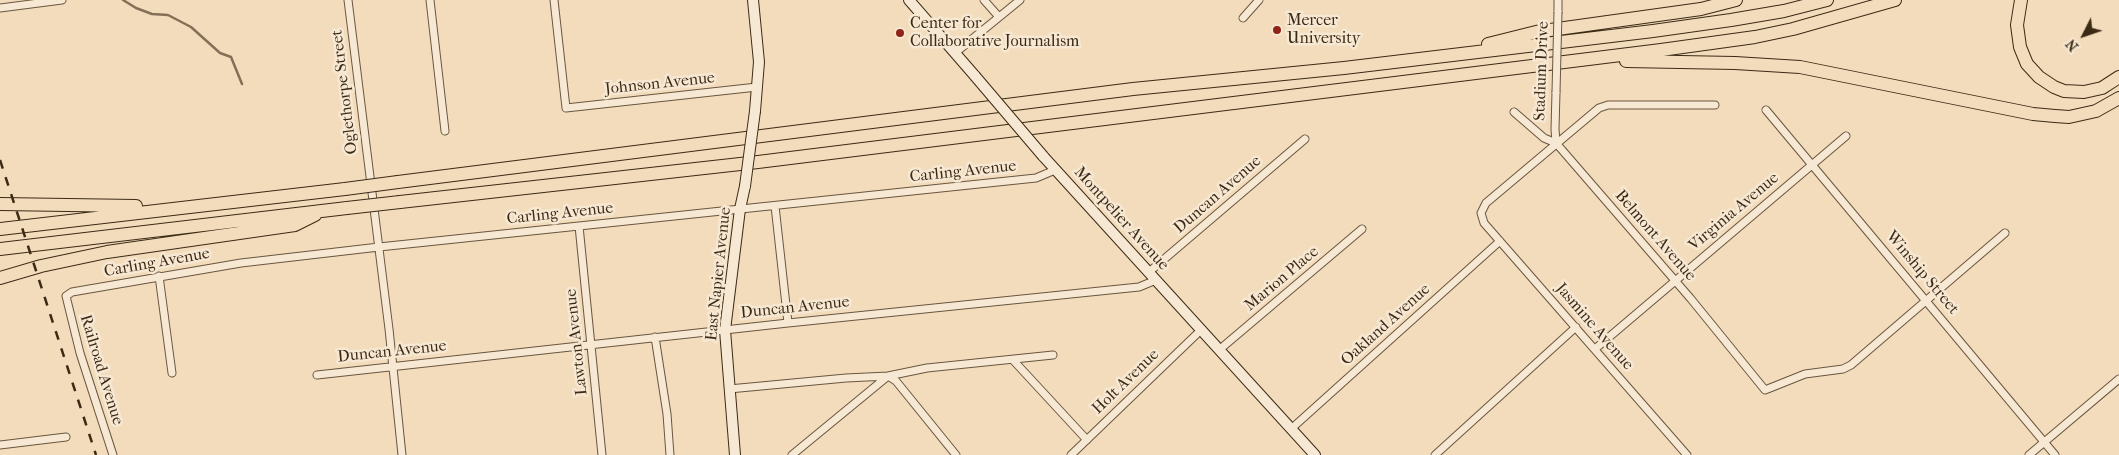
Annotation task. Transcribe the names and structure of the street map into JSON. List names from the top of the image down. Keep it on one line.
{"streets":{"street":["Stadium Drive","Johnson Avenue","Oglethorpe Street","Carling Avenue","Duncan Avenue","Virginia Avenue","Montpelier Avenue","Belmont Avenue","Winship Street","East Napier Avenue","Marion Place","Oakland Avenue","Jasmine Avenue","Lawton Avenue","Railroad Avenue","Holt Avenue"]},"crossings":[["Stadium Drive","Belmont Avenue"],["Stadium Drive","Jasmine Avenue"],["Johnson Avenue","East Napier Avenue"],["Oglethorpe Street","Carling Avenue"],["Oglethorpe Street","Duncan Avenue"],["Carling Avenue","Montpelier Avenue"],["Carling Avenue","East Napier Avenue"],["Carling Avenue","Lawton Avenue"],["Carling Avenue","Railroad Avenue"],["Duncan Avenue","Montpelier Avenue"],["Duncan Avenue","East Napier Avenue"],["Duncan Avenue","Lawton Avenue"],["Virginia Avenue","Belmont Avenue"],["Virginia Avenue","Winship Street"],["Virginia Avenue","Jasmine Avenue"],["Montpelier Avenue","Marion Place"],["Montpelier Avenue","Oakland Avenue"],["Montpelier Avenue","Holt Avenue"],["Belmont Avenue","Winship Street"],["Belmont Avenue","Jasmine Avenue"],["Oakland Avenue","Jasmine Avenue"]],"places":["Mercer University","Center for Collaborative Journalism"],"north":"bottom left"}
